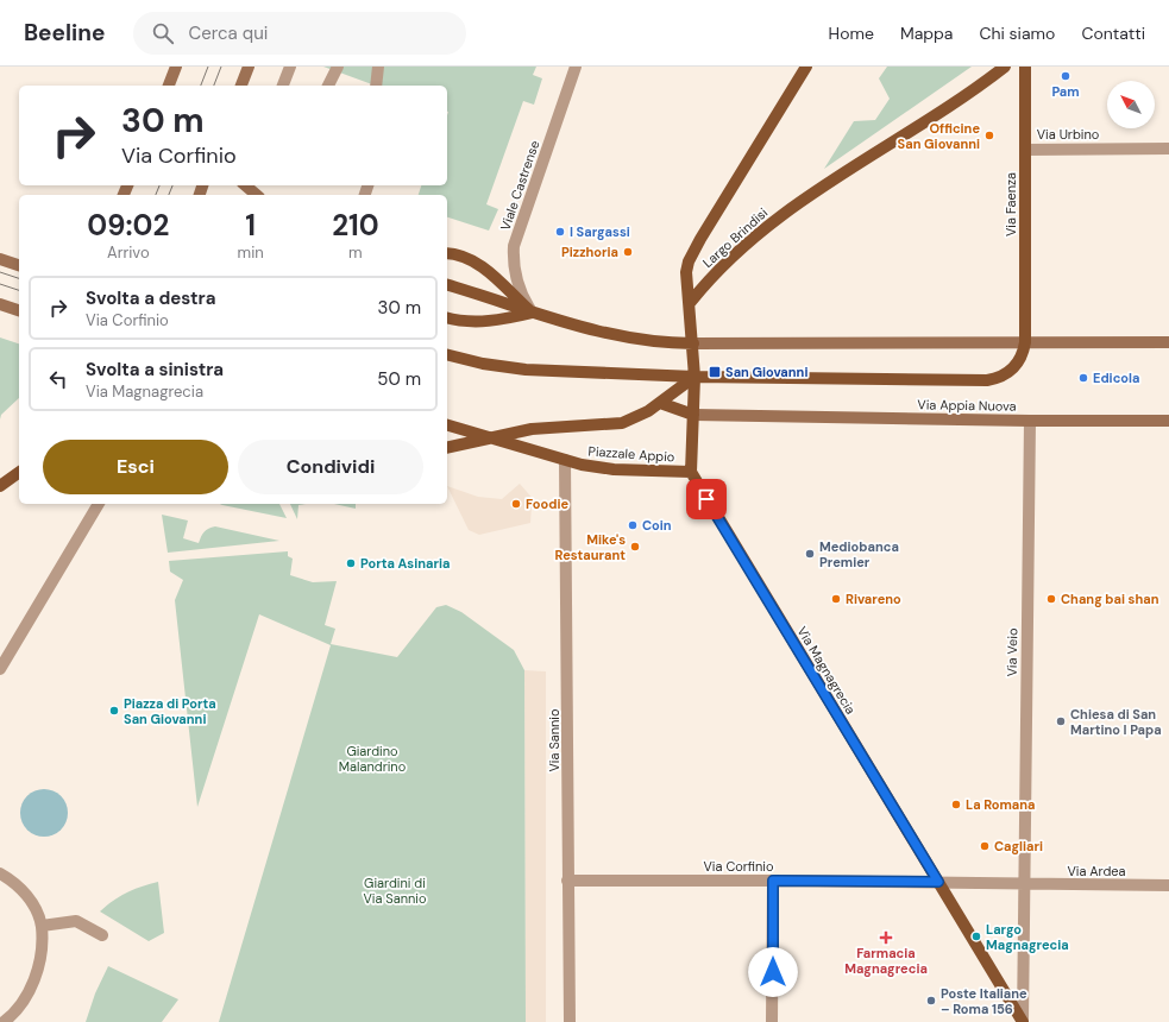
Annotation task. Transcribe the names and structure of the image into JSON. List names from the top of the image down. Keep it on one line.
{"streets":{"main road":["Via Faenza","Largo Brindisi","Via Appia Nuova","Piazzale Appio","Via Magnagrecia"],"street":["Via Urbino","Viale Castrense","Via Veio","Via Sannio","Via Corfinio","Via Ardea"]},"crossings":[["Via Urbino","Via Faenza"],["Via Faenza","Via Appia Nuova"],["Largo Brindisi","Piazzale Appio"],["Via Appia Nuova","Piazzale Appio"],["Via Appia Nuova","Via Veio"],["Piazzale Appio","Via Magnagrecia"],["Piazzale Appio","Via Sannio"],["Via Veio","Via Ardea"],["Via Magnagrecia","Via Corfinio"],["Via Sannio","Via Corfinio"]],"parks":["Giardino Malandrino","Giardini di Via Sannio"],"places":{"other":["Pam","Officine San Giovanni","I Sargassi","Pizzhoria","Edicola","Foodie","Coin","Mike's Restaurant","Mediobanca Premier","Porta Asinaria","Rivareno","Chang bai shan","Piazza di Porta San Giovanni","Chiesa di San Martino I Papa","La Romana","Cagliari","Largo Magnagrecia","Poste Italiane – Roma 156"],"transit":["San Giovanni"],"health":["Farmacia Magnagrecia"]},"north":"top left","page":{"header":"Beeline","search":"Cerca qui","nav":["Home","Mappa","Chi siamo","Contatti"],"turn":["30 m","Via Corfinio"],"eta":["09:02","Arrivo","1","min","210","m"],"list":[{"name":"Svolta a destra","note":"Via Corfinio","value":"30 m"},{"name":"Svolta a sinistra","note":"Via Magnagrecia","value":"50 m"}],"buttons":["Esci","Condividi"]}}
